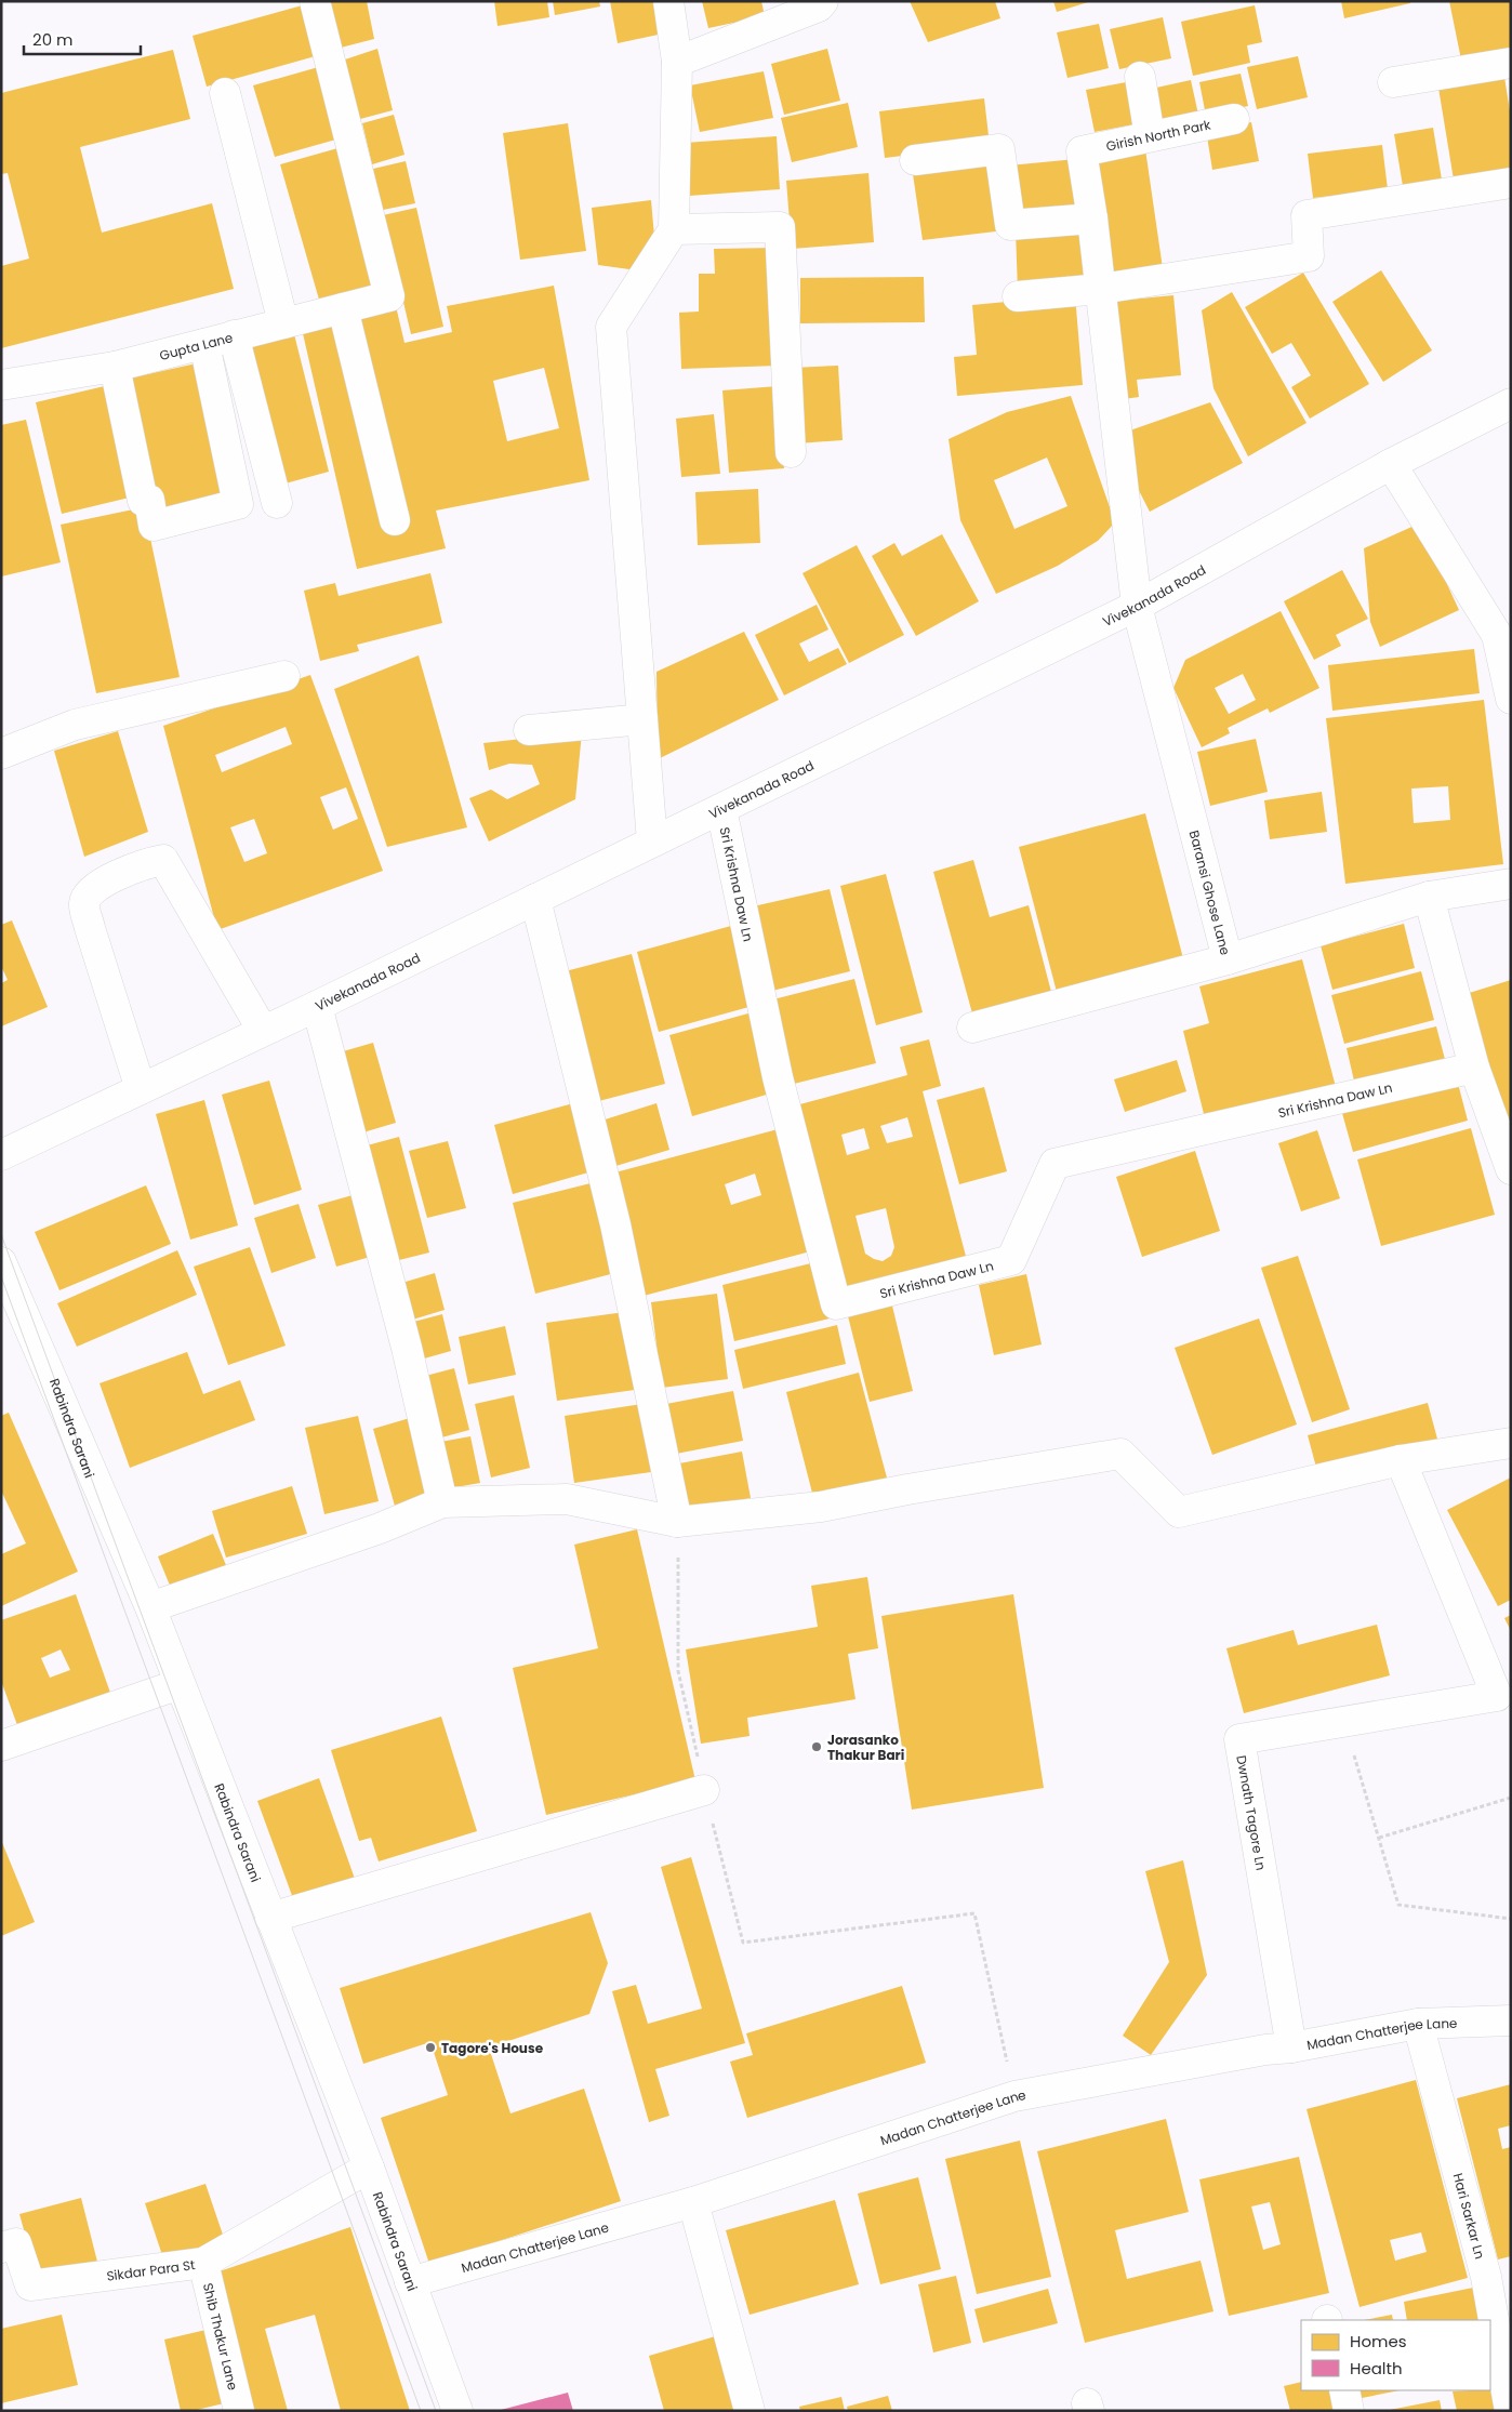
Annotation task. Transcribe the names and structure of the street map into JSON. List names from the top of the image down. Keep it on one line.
{"streets":{"street":["Girish North Park","Gupta Lane","Vivekanada Road","Sri Krishna Daw Ln","Baransi Ghose Lane","Rabindra Sarani","Dwnath Tagore Ln","Madan Chatterjee Lane","Hari Sarkar Ln","Sikdar Para St","Shib Thakur Lane"]},"crossings":[["Girish North Park","Baransi Ghose Lane"],["Vivekanada Road","Sri Krishna Daw Ln"],["Vivekanada Road","Baransi Ghose Lane"],["Rabindra Sarani","Madan Chatterjee Lane"],["Rabindra Sarani","Sikdar Para St"],["Dwnath Tagore Ln","Madan Chatterjee Lane"],["Madan Chatterjee Lane","Hari Sarkar Ln"],["Sikdar Para St","Shib Thakur Lane"]],"places":["Jorasanko Thakur Bari","Tagore's House"],"legend":["Homes","Health"],"scale_bar":"20 m"}
